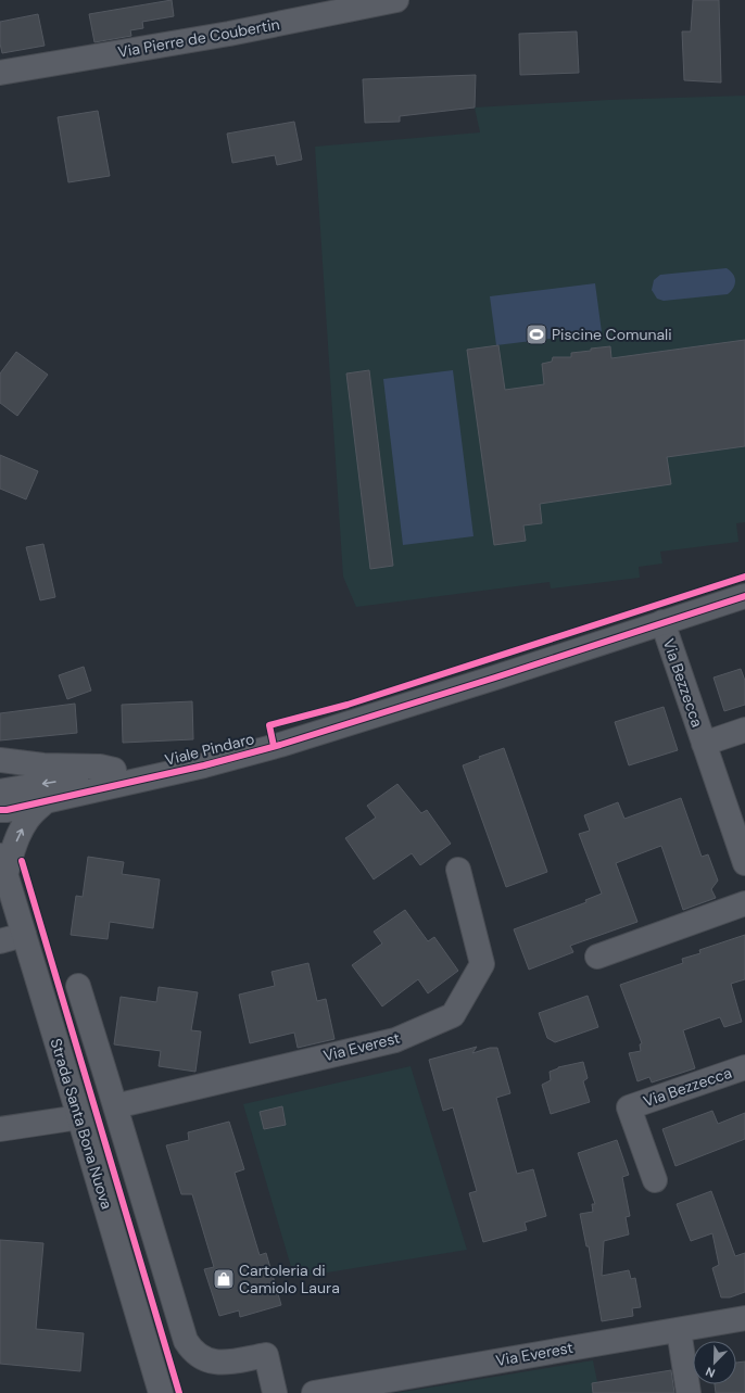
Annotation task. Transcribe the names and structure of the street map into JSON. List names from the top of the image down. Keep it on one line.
{"streets":{"street":["Via Pierre de Coubertin","Via Bezzecca","Viale Pindaro","Via Everest","Strada Santa Bona Nuova"]},"crossings":[["Via Bezzecca","Viale Pindaro"]],"places":{"sports":["Piscine Comunali"],"shop":["Cartoleria di Camiolo Laura"]},"north":"bottom left"}
